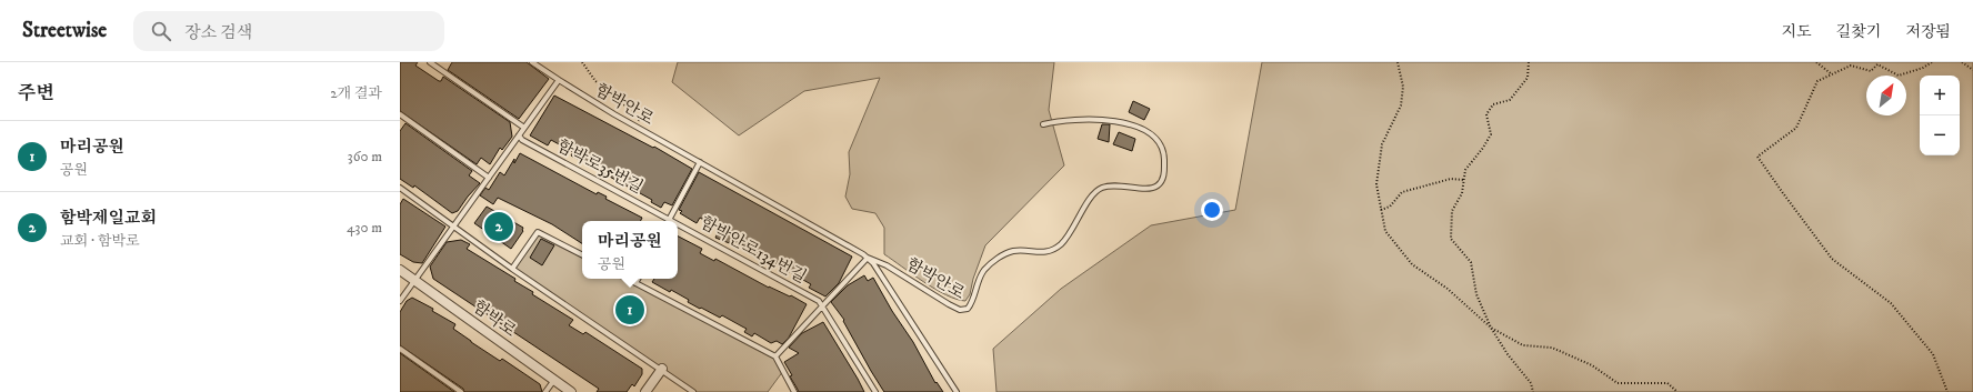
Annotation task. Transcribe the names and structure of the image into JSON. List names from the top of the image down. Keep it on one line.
{"streets":{"street":["함박로"],"lane":["함박안로","함박로35번길","함박안로134번길"]},"north":"top right","page":{"header":"Streetwise","search":"장소 검색","nav":["지도","길찾기","저장됨"],"heading":["주변","2개 결과"],"map_buttons":["+","−"],"list":[{"mark":"1","name":"마리공원","note":"공원","value":"360 m"},{"mark":"2","name":"함박제일교회","note":"교회 · 함박로","value":"430 m"}],"pins":["2","1"],"popup":["마리공원","공원"]}}
